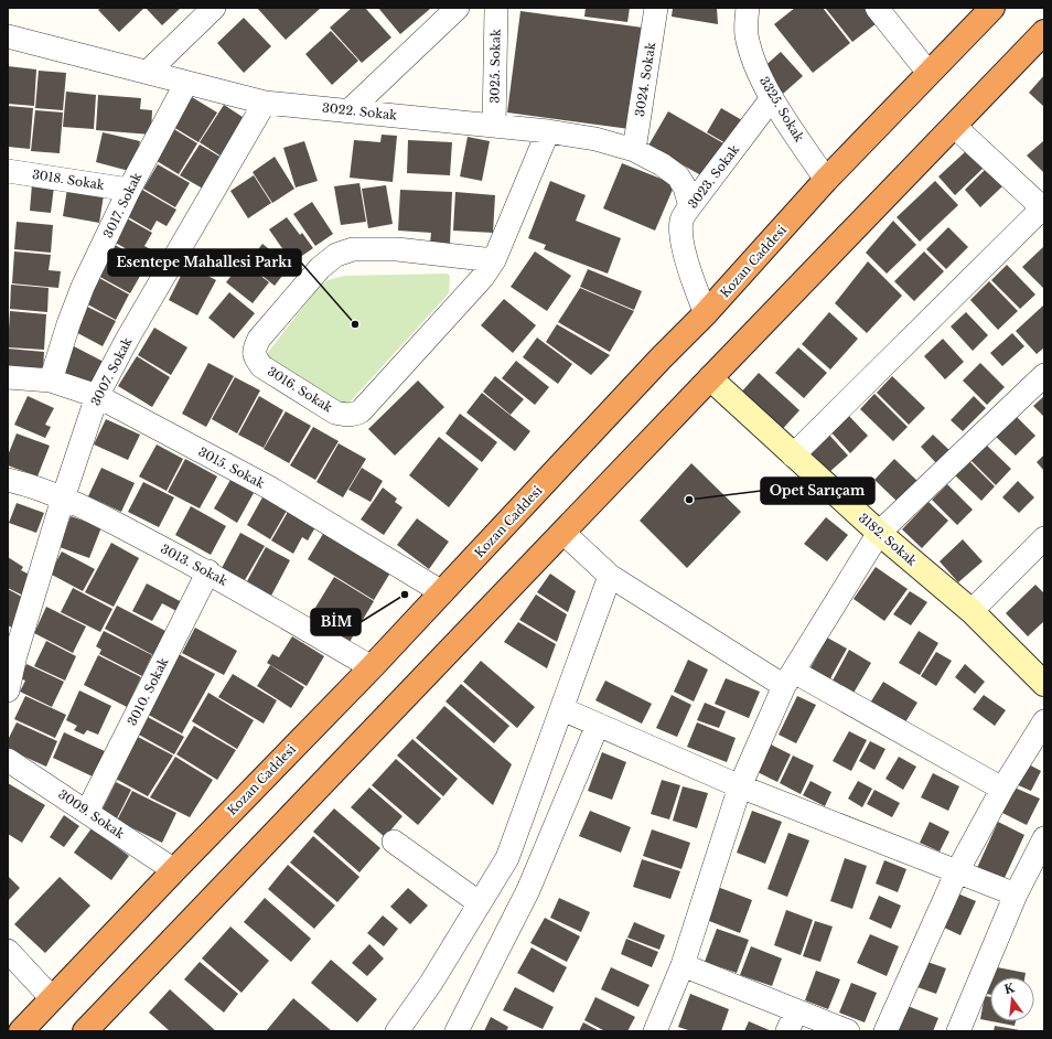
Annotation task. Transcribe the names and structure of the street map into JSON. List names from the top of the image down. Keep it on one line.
{"streets":{"highway":["Kozan Caddesi"],"main road":["3182. Sokak"],"street":["3025. Sokak","3024. Sokak","3325. Sokak","3022. Sokak","3023. Sokak","3018. Sokak","3017. Sokak","3007. Sokak","3016. Sokak","3015. Sokak","3013. Sokak","3010. Sokak","3009. Sokak"]},"crossings":[["3025. Sokak","3022. Sokak"],["3024. Sokak","3022. Sokak"],["3325. Sokak","3023. Sokak"],["3325. Sokak","Kozan Caddesi"],["3022. Sokak","3023. Sokak"],["3022. Sokak","3017. Sokak"],["3022. Sokak","3007. Sokak"],["3022. Sokak","3016. Sokak"],["3023. Sokak","Kozan Caddesi"],["3018. Sokak","3017. Sokak"],["3017. Sokak","3015. Sokak"],["Kozan Caddesi","3015. Sokak"],["Kozan Caddesi","3013. Sokak"],["Kozan Caddesi","3009. Sokak"],["3007. Sokak","3015. Sokak"],["3007. Sokak","3013. Sokak"],["3013. Sokak","3010. Sokak"],["3010. Sokak","3009. Sokak"]],"places":["Esentepe Mahallesi Parkı","Opet Sarıçam","BİM"],"north":"top"}
